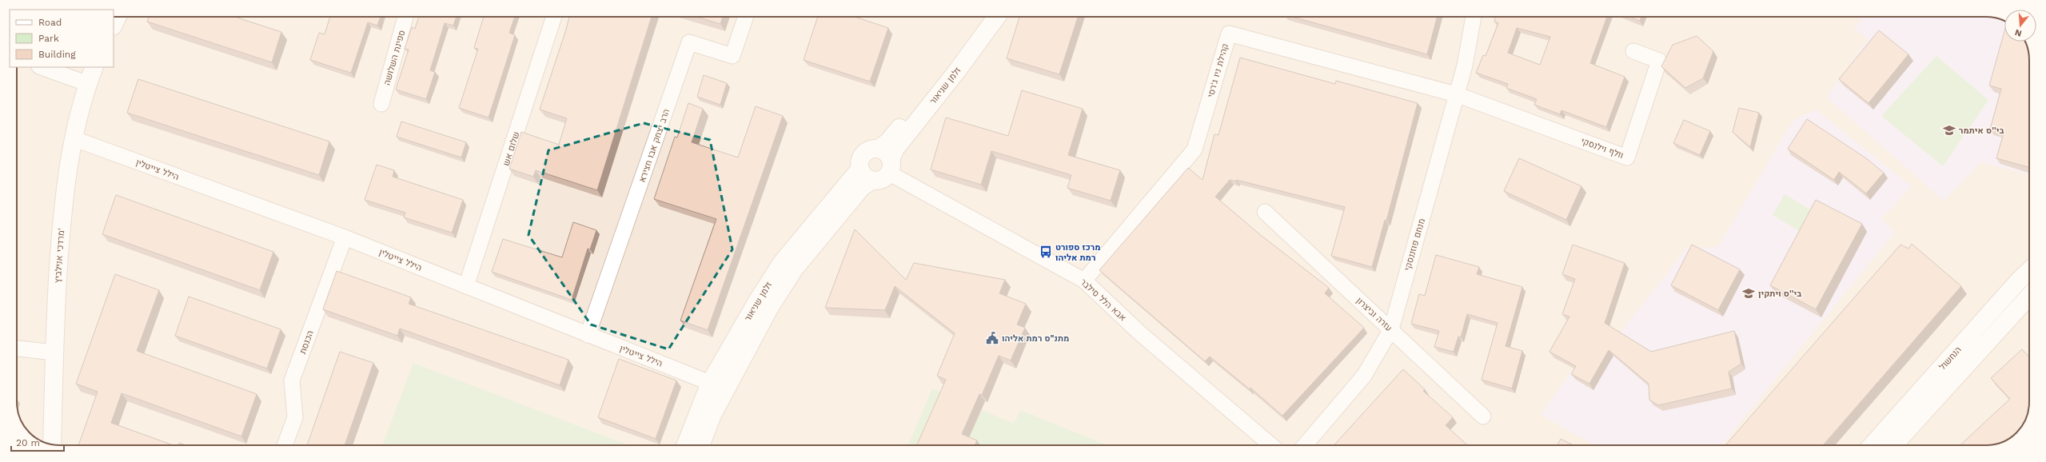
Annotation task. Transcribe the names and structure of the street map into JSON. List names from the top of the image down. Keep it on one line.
{"streets":{"street":["ספינת השלושה","קהילת ניו ג'רסי","זלמן שניאור","הרב יצחק אבו חצירא","וולף וילנסקי","שלום אש","הילל צייטלין","מנחם פוזננסקי","מרדכי אנילביץ'","אבא הלל סילבר","עזרה וביצרון","הכנסת","הנחשול"]},"crossings":[["קהילת ניו ג'רסי","וולף וילנסקי"],["קהילת ניו ג'רסי","מנחם פוזננסקי"],["קהילת ניו ג'רסי","אבא הלל סילבר"],["זלמן שניאור","הילל צייטלין"],["זלמן שניאור","אבא הלל סילבר"],["הרב יצחק אבו חצירא","הילל צייטלין"],["וולף וילנסקי","מנחם פוזננסקי"],["שלום אש","הילל צייטלין"],["הילל צייטלין","מרדכי אנילביץ'"],["הילל צייטלין","הכנסת"],["מנחם פוזננסקי","עזרה וביצרון"]],"places":{"school or university":["בי''ס איתמר","בי''ס ויתקין"],"bus stop":["מרכז ספורט רמת אליהו"],"public building":["מתנ\"ס רמת אליהו"]},"legend":["Road","Park","Building"],"scale_bar":"20 m","north":"bottom"}
